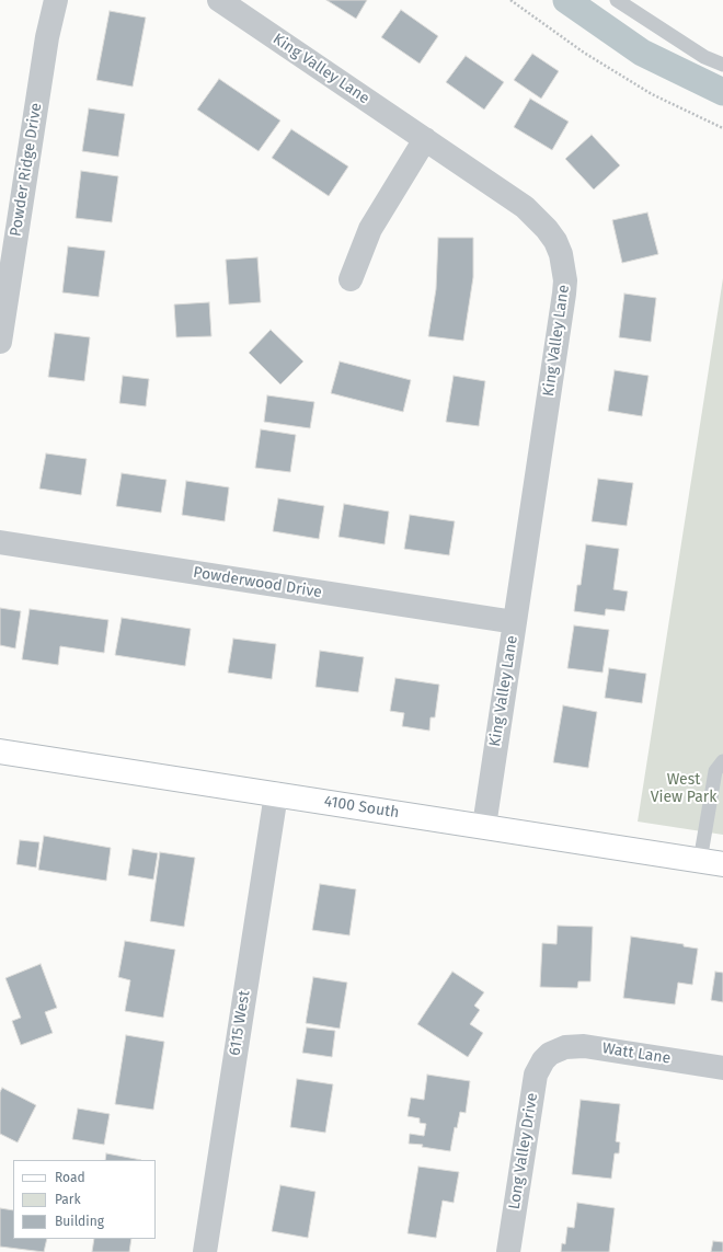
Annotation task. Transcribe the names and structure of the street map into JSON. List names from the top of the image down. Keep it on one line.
{"streets":{"main road":["4100 South"],"street":["King Valley Lane","Powder Ridge Drive","Powderwood Drive","6115 West","Watt Lane","Long Valley Drive"]},"crossings":[["King Valley Lane","Powderwood Drive"],["King Valley Lane","4100 South"],["4100 South","6115 West"],["Watt Lane","Long Valley Drive"]],"parks":["West View Park"],"legend":["Road","Park","Building"]}
